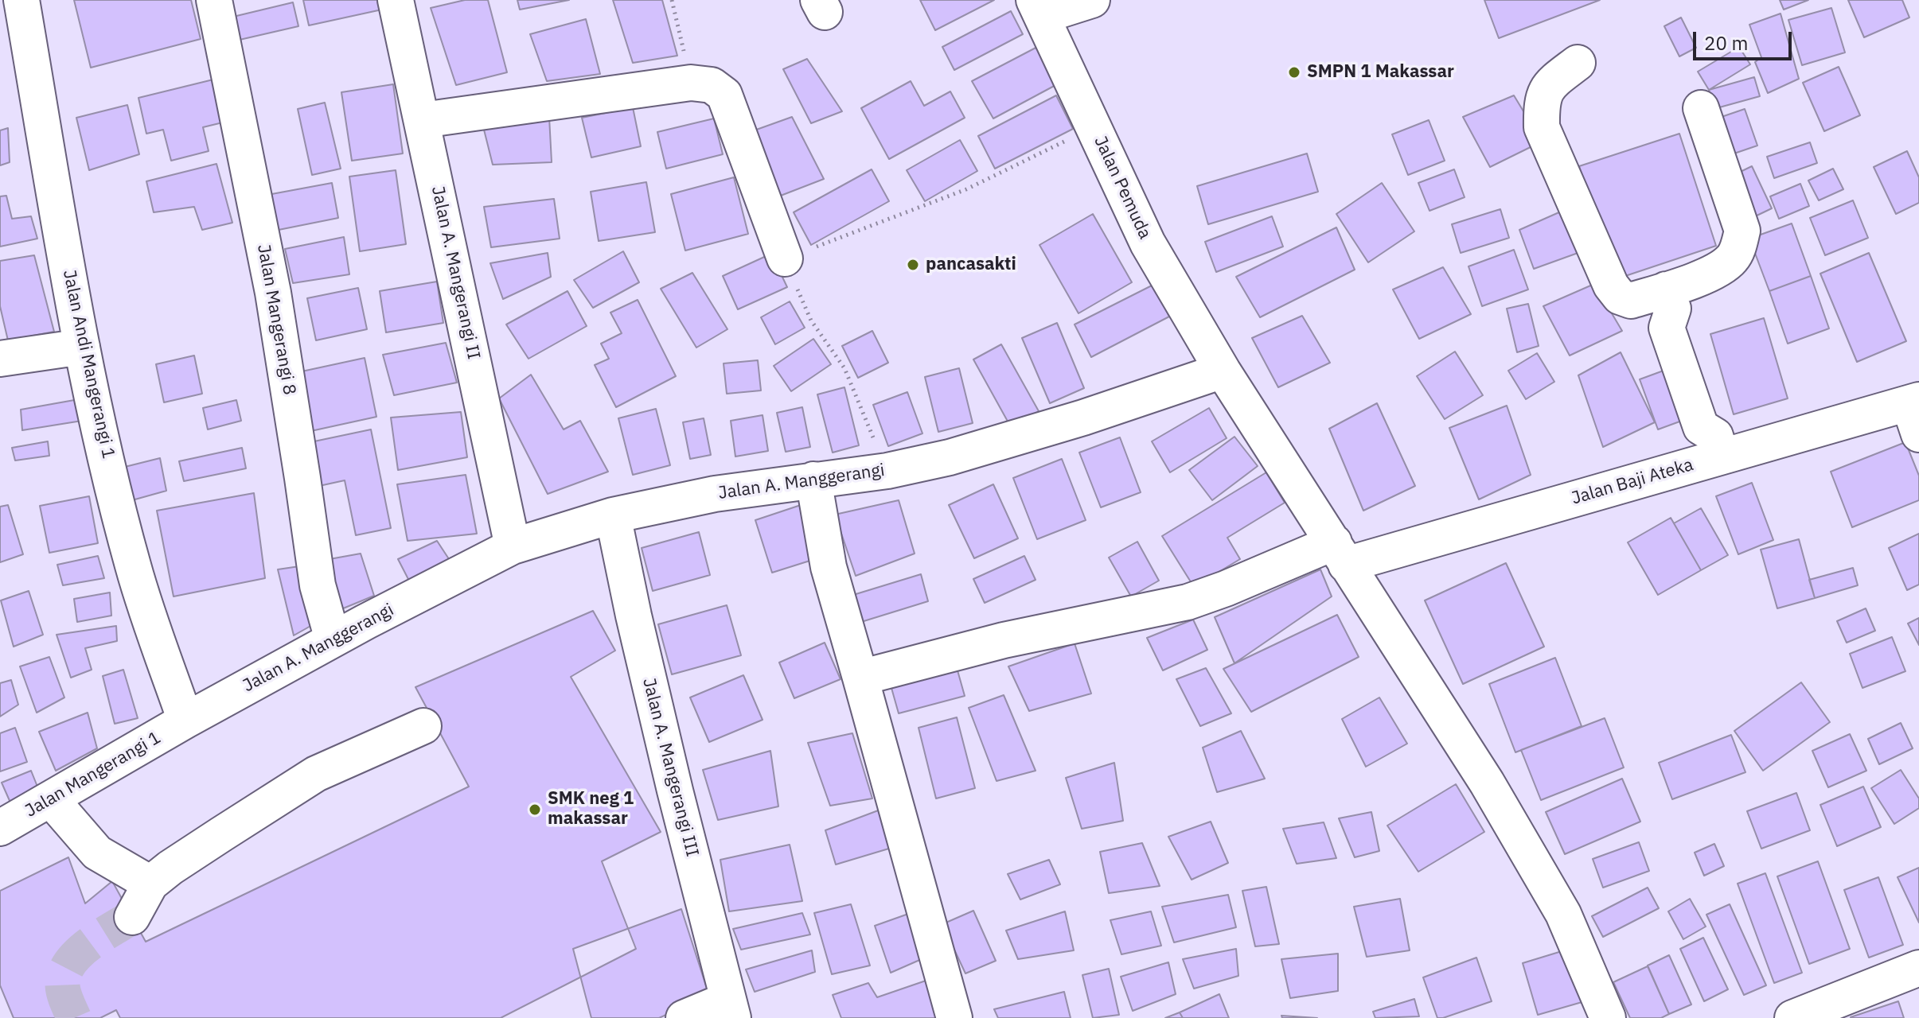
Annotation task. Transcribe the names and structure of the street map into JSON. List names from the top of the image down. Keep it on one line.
{"streets":{"street":["Jalan Pemuda","Jalan A. Mangerangi II","Jalan Mangerangi 8","Jalan Andi Mangerangi 1","Jalan A. Manggerangi","Jalan Baji Ateka","Jalan A. Mangerangi III","Jalan Mangerangi 1"]},"crossings":[["Jalan Pemuda","Jalan A. Manggerangi"],["Jalan A. Mangerangi II","Jalan A. Manggerangi"],["Jalan Mangerangi 8","Jalan A. Manggerangi"],["Jalan Andi Mangerangi 1","Jalan A. Manggerangi"],["Jalan Andi Mangerangi 1","Jalan Mangerangi 1"],["Jalan A. Manggerangi","Jalan A. Mangerangi III"],["Jalan A. Manggerangi","Jalan Mangerangi 1"]],"places":["SMPN 1 Makassar","pancasakti","SMK neg 1 makassar"],"scale_bar":"20 m"}
